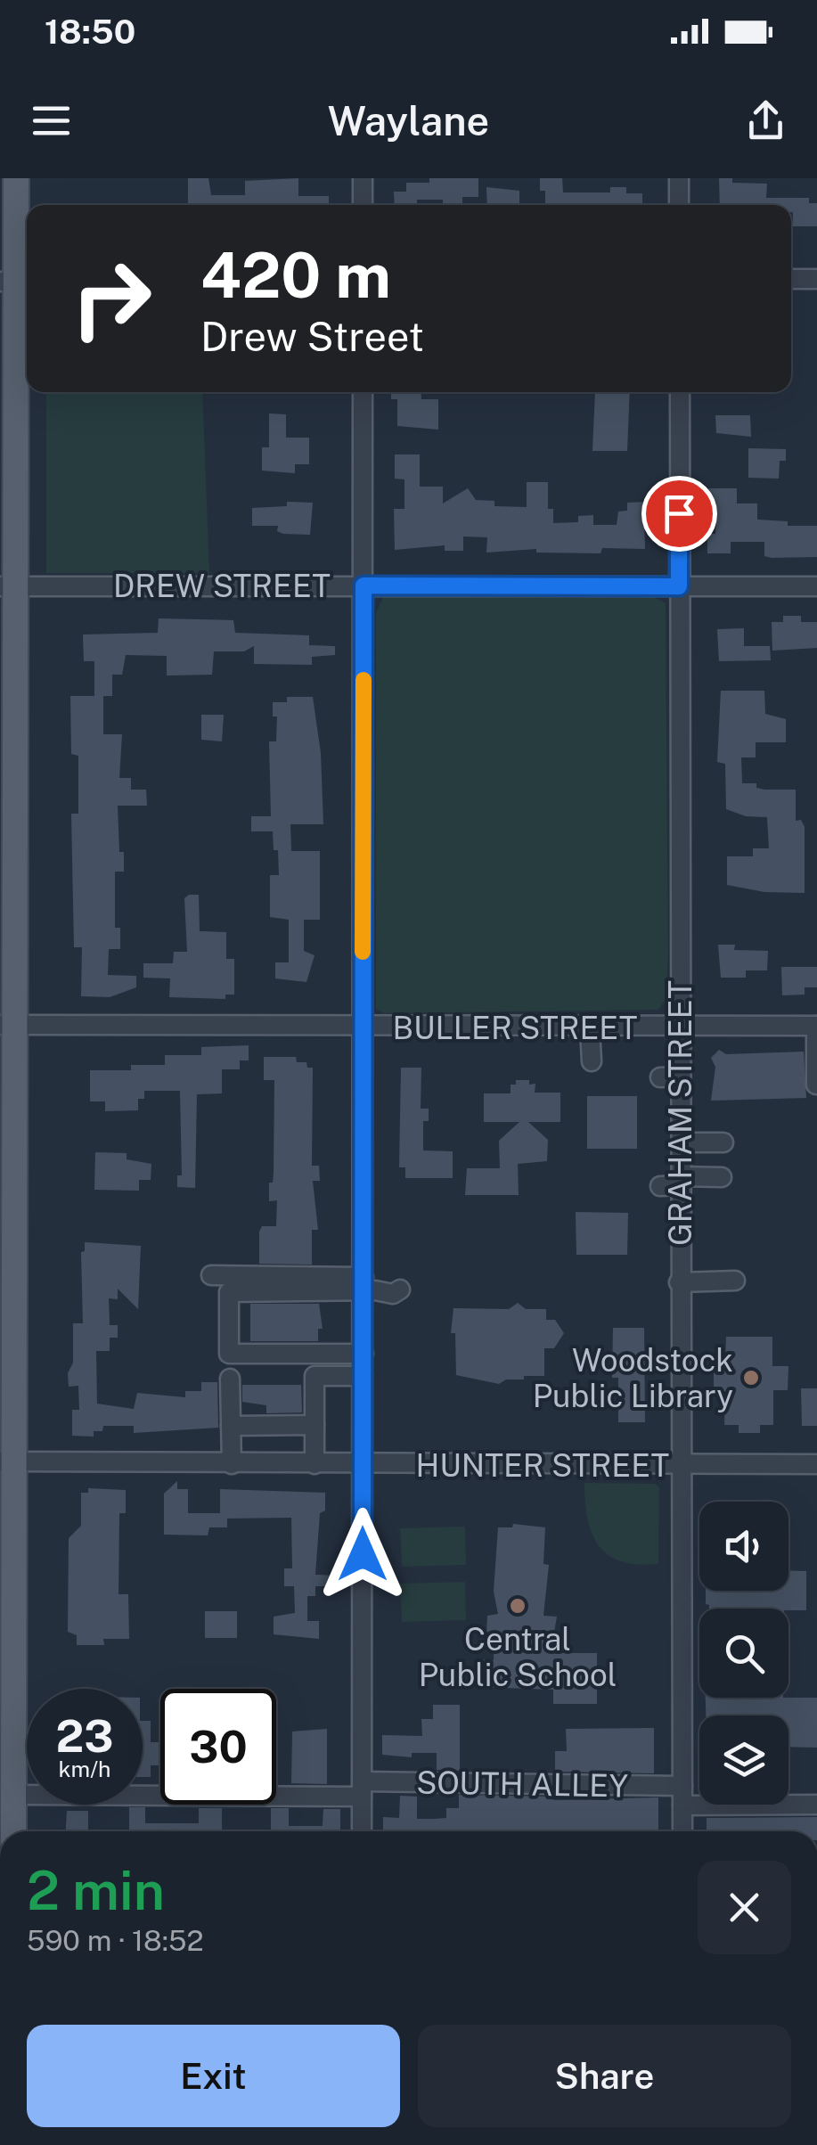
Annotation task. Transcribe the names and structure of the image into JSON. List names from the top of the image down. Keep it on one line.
{"streets":{"street":["DREW STREET","BULLER STREET","GRAHAM STREET","HUNTER STREET","SOUTH ALLEY"]},"crossings":[["DREW STREET","GRAHAM STREET"],["BULLER STREET","GRAHAM STREET"],["GRAHAM STREET","HUNTER STREET"],["GRAHAM STREET","SOUTH ALLEY"]],"places":["Woodstock Public Library","Central Public School"],"page":{"status":"18:50","header":"Waylane","turn":["420 m","Drew Street"],"speed":"23 km/h","limit":"30","heading":["2 min","590 m · 18:52"],"buttons":["Exit","Share"]}}
